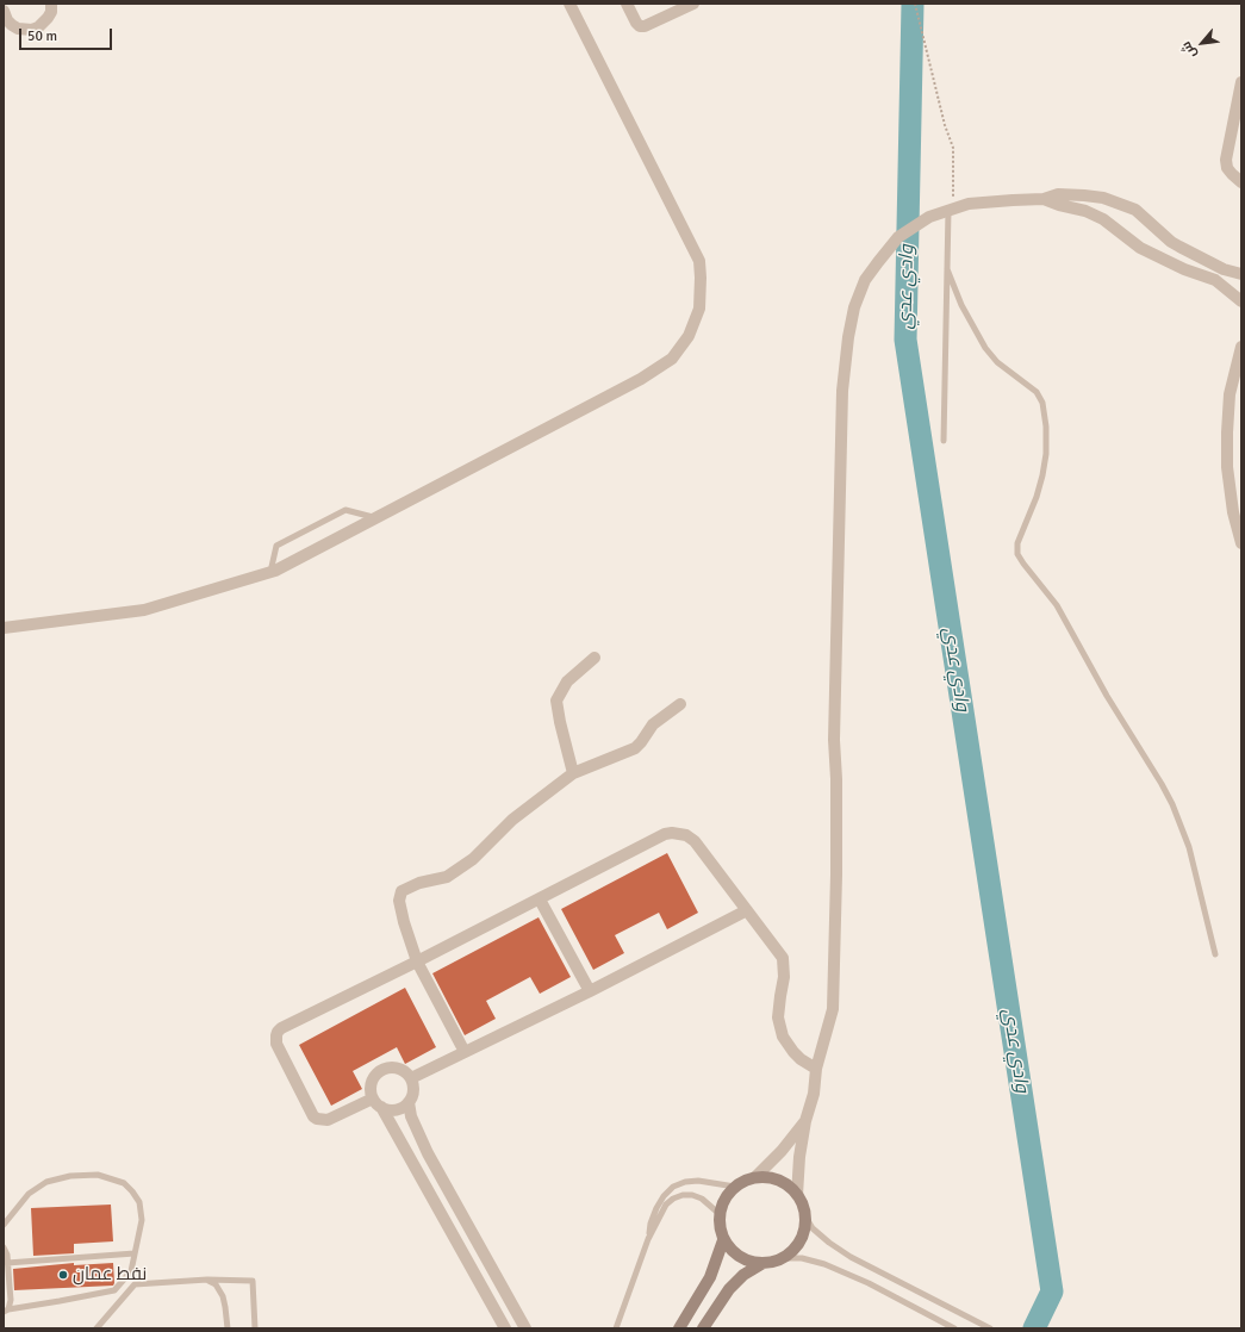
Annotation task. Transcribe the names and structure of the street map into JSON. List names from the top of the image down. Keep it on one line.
{"water":["وادي عدي"],"places":["نفط عمان"],"scale_bar":"50 m","north":"bottom left"}
